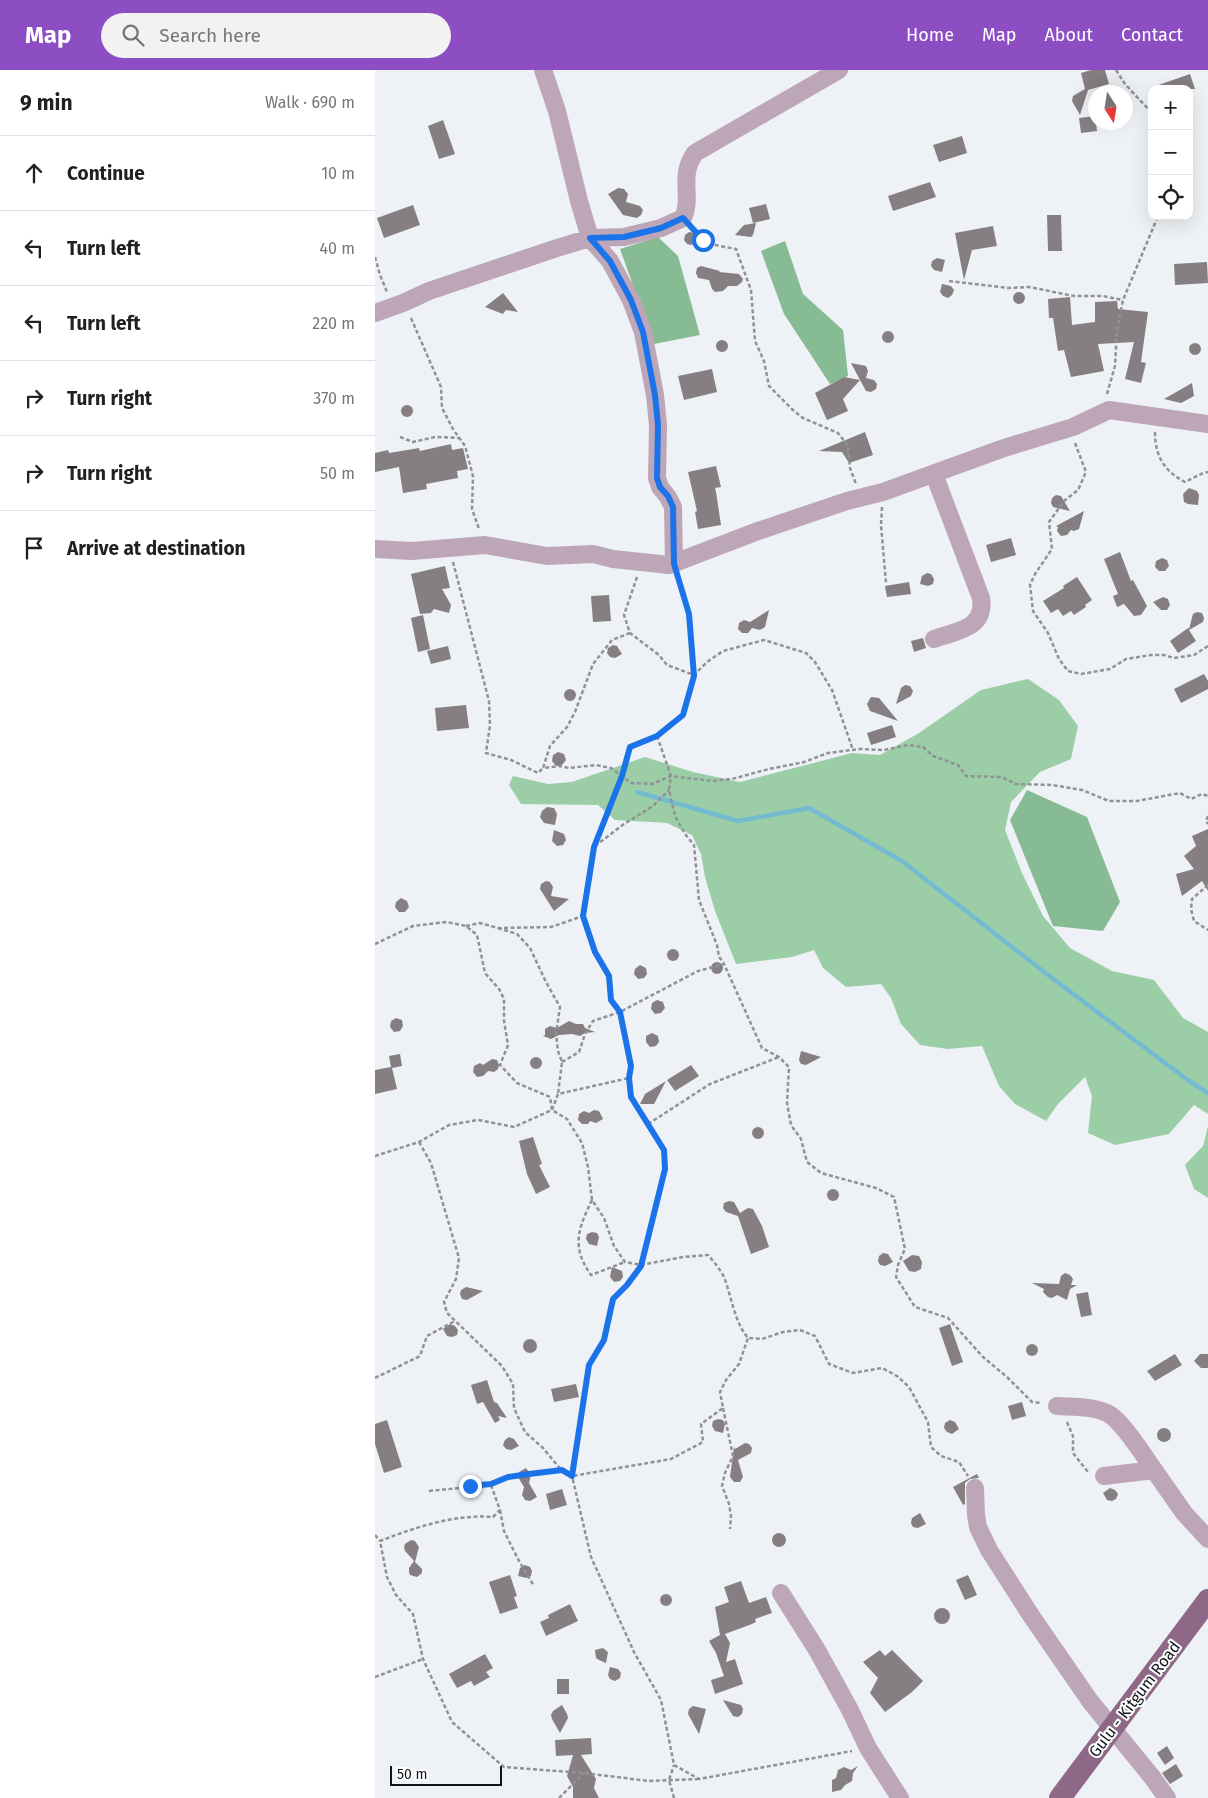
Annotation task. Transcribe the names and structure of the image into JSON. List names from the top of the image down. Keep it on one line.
{"streets":{"main road":["Gulu - Kitgum Road"]},"scale_bar":"50 m","north":"bottom","page":{"header":"Map","search":"Search here","nav":["Home","Map","About","Contact"],"heading":["9 min","Walk · 690 m"],"map_buttons":["+","−"],"list":[["Continue","10 m"],["Turn left","40 m"],["Turn left","220 m"],["Turn right","370 m"],["Turn right","50 m"],"Arrive at destination"],"scale":"50 m"}}
